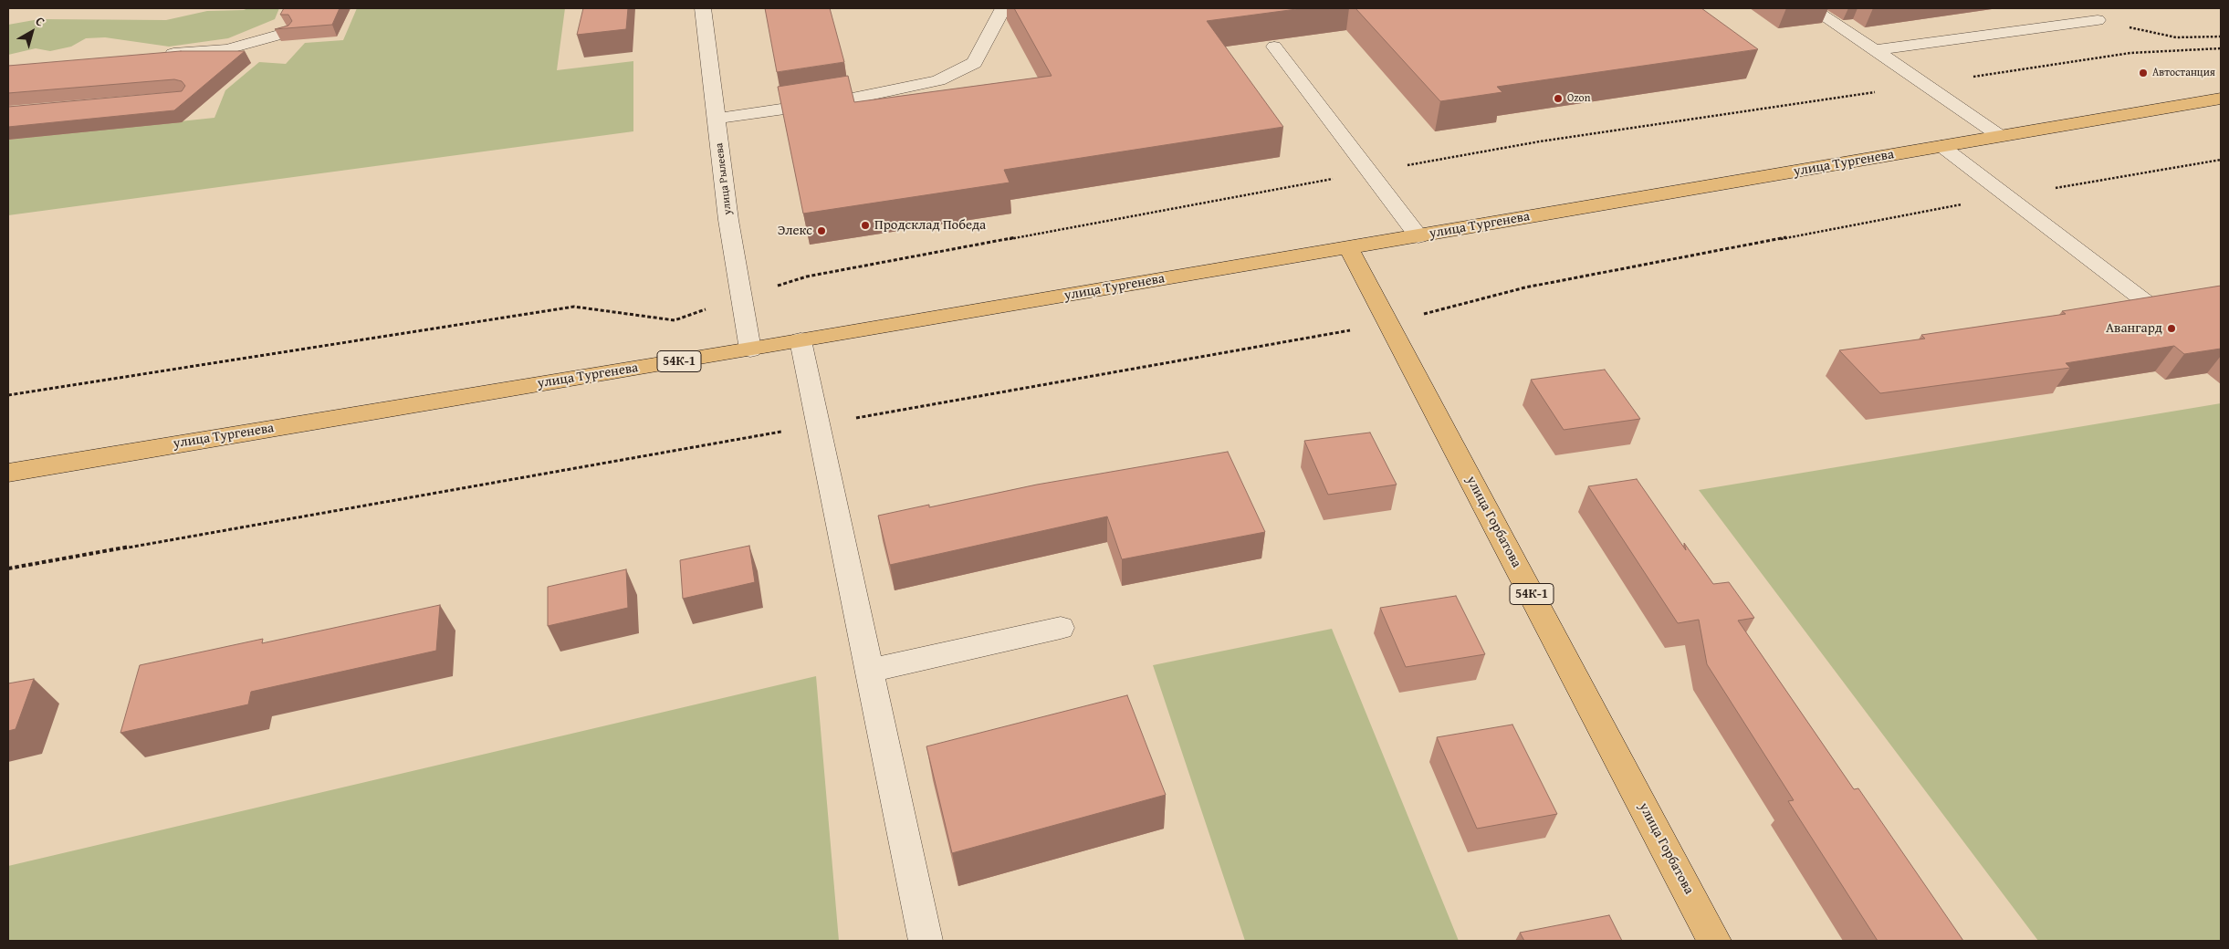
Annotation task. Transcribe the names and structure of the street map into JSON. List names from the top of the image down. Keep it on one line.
{"streets":{"main road":["улица Тургенева","54К-1","улица Горбатова"],"street":["улица Рылеева"]},"crossings":[["улица Тургенева","улица Рылеева"],["улица Тургенева","улица Горбатова"]],"places":["Автостанция","Ozon","Продсклад Победа","Элекс","Авангард"],"north":"top right"}
